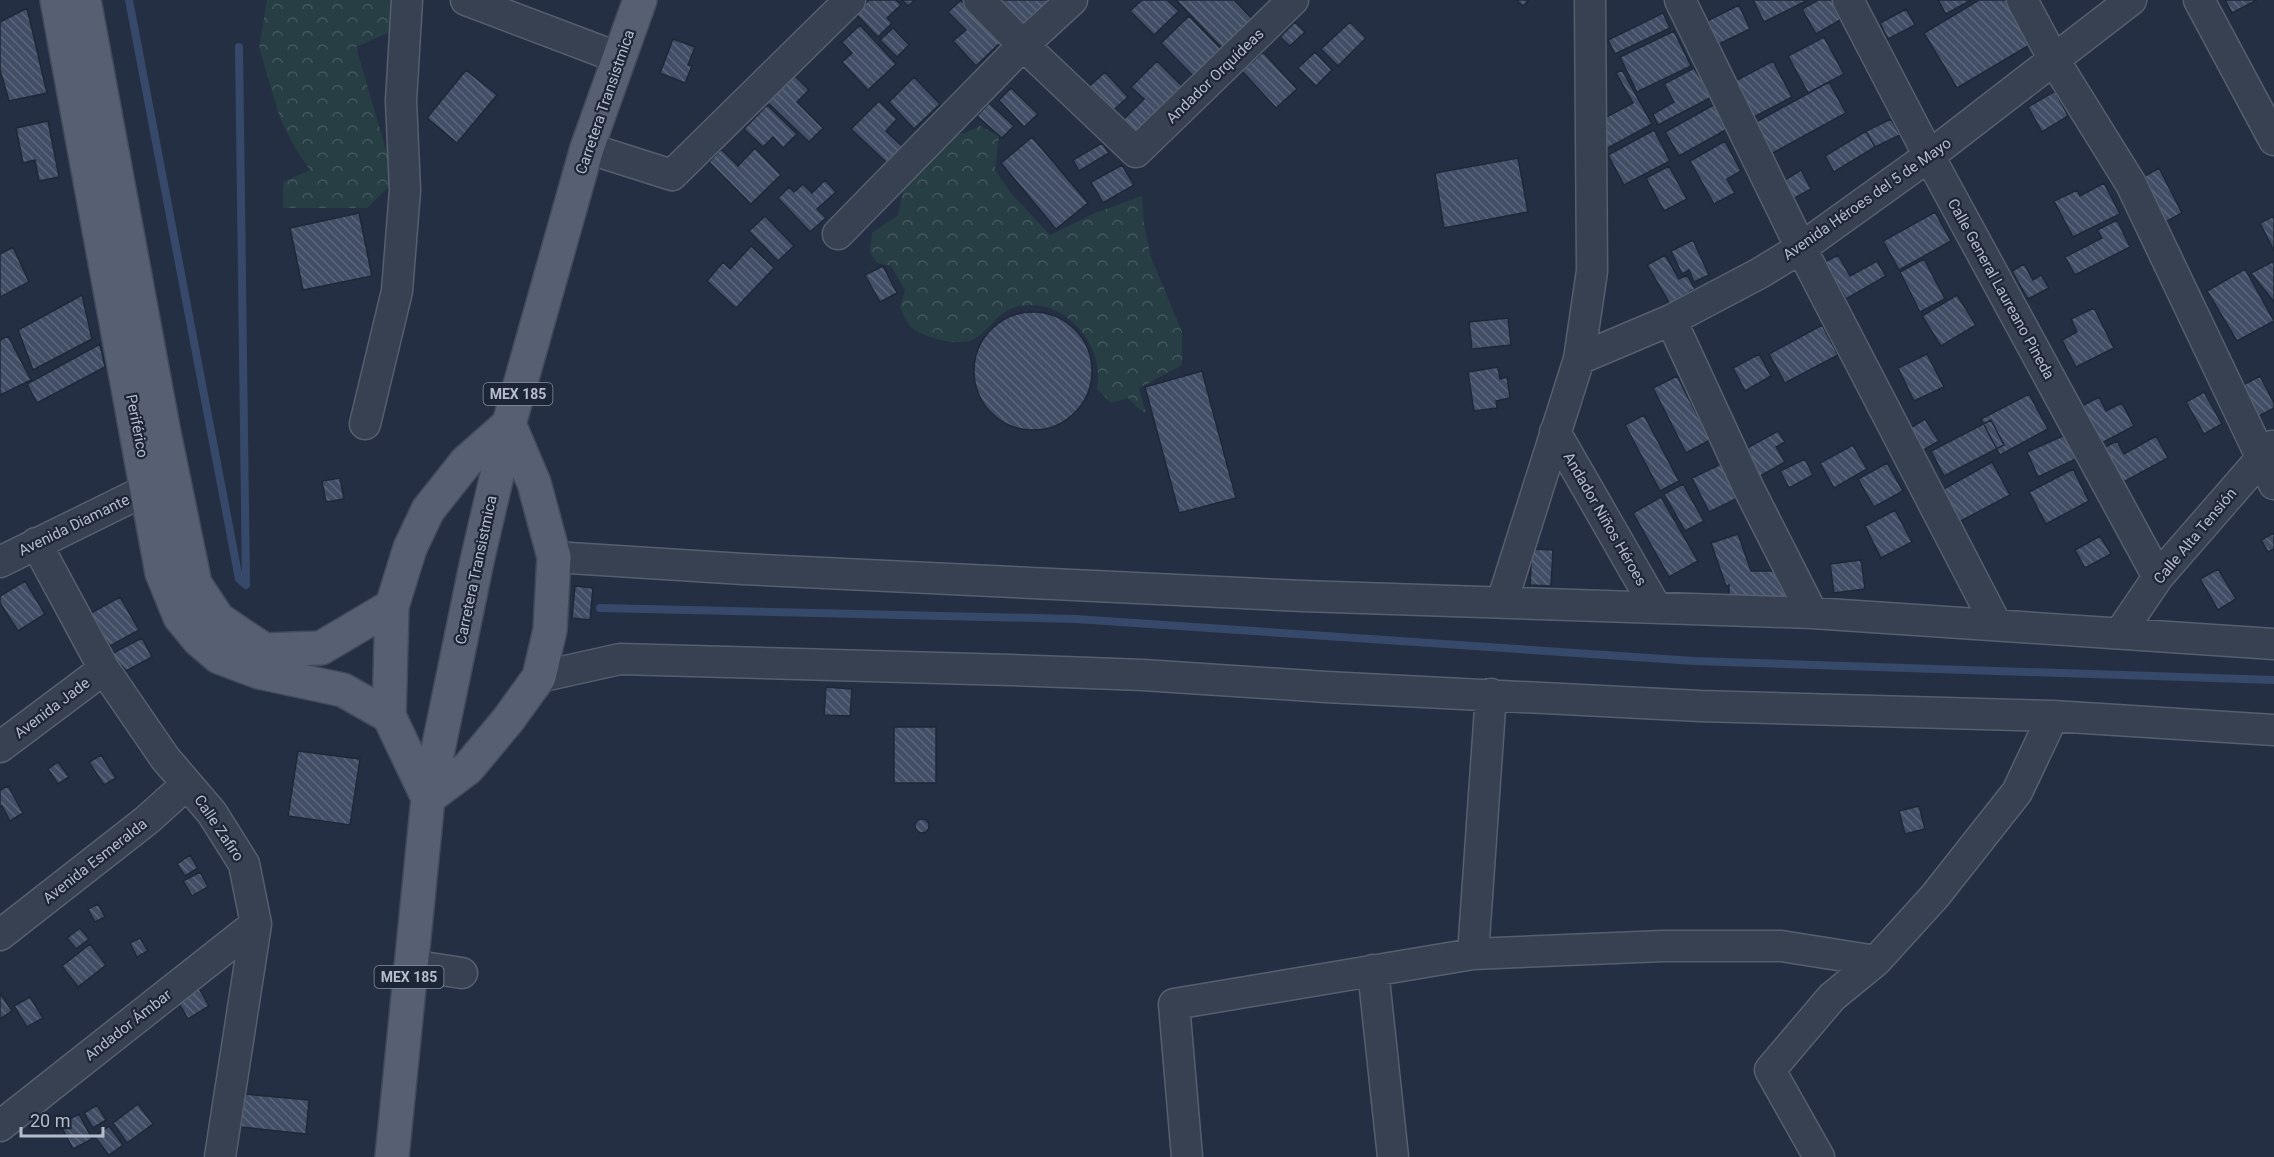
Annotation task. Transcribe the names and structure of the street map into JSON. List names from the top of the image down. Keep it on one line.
{"streets":{"main road":["Carretera Transistmica","MEX 185","Periférico"],"street":["Andador Orquídeas","Avenida Héroes del 5 de Mayo","Calle General Laureano Pineda","Andador Niños Héroes","Avenida Diamante","Calle Alta Tensión","Avenida Jade","Calle Zafiro","Avenida Esmeralda","Andador Ámbar"]},"crossings":[["Avenida Héroes del 5 de Mayo","Calle General Laureano Pineda"],["Calle General Laureano Pineda","Calle Alta Tensión"],["Periférico","Avenida Diamante"],["Avenida Diamante","Calle Zafiro"],["Avenida Jade","Calle Zafiro"],["Calle Zafiro","Avenida Esmeralda"],["Calle Zafiro","Andador Ámbar"]],"scale_bar":"20 m"}
